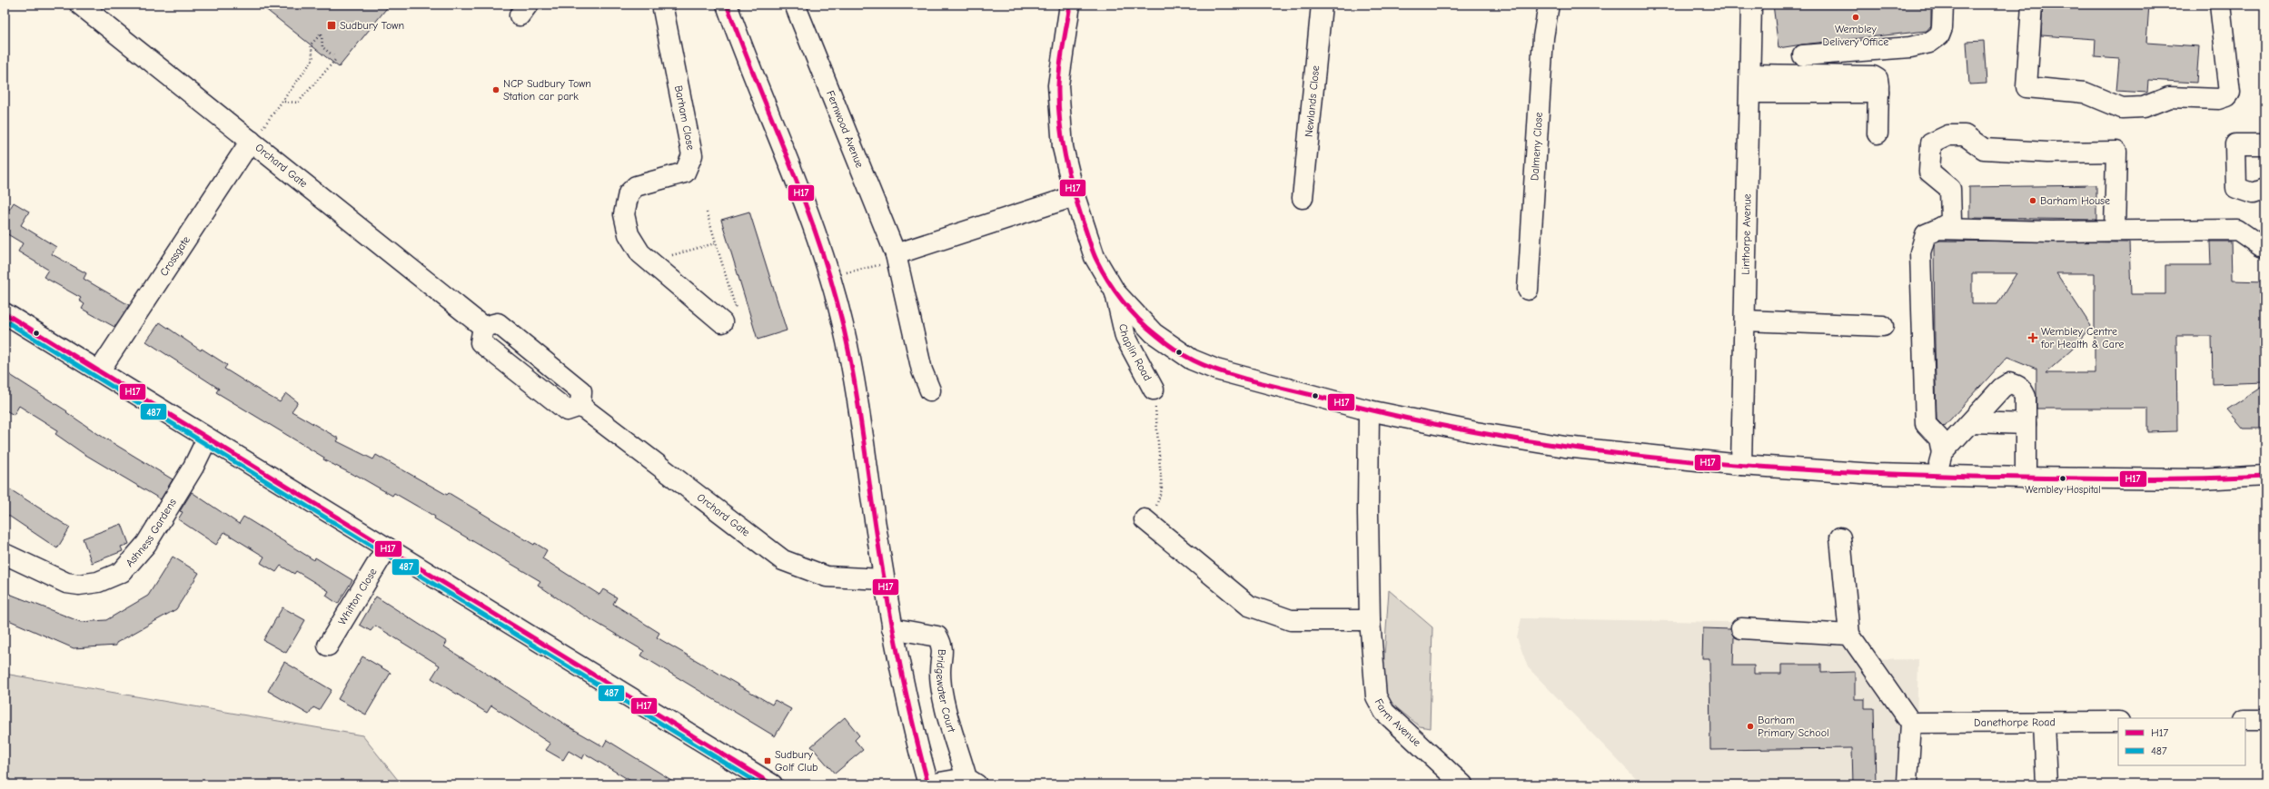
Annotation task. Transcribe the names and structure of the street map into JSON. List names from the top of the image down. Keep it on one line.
{"streets":{"street":["Newlands Close","Barham Close","Fernwood Avenue","Dalmeny Close","Orchard Gate","Linthorpe Avenue","Crossgate","Chaplin Road","Ashness Gardens","Whitton Close","Bridgewater Court","Farm Avenue","Danethorpe Road"]},"crossings":[["Orchard Gate","Crossgate"],["Linthorpe Avenue","Chaplin Road"],["Chaplin Road","Farm Avenue"]],"places":{"other":["Wembley Delivery Office","NCP Sudbury Town Station car park","Barham House","Wembley Hospital","Barham Primary School"],"transit":["Sudbury Town","Sudbury Golf Club"],"health":["Wembley Centre for Health & Care"]},"lines":["transit line H17","transit line 487"],"legend":["H17","487"]}
